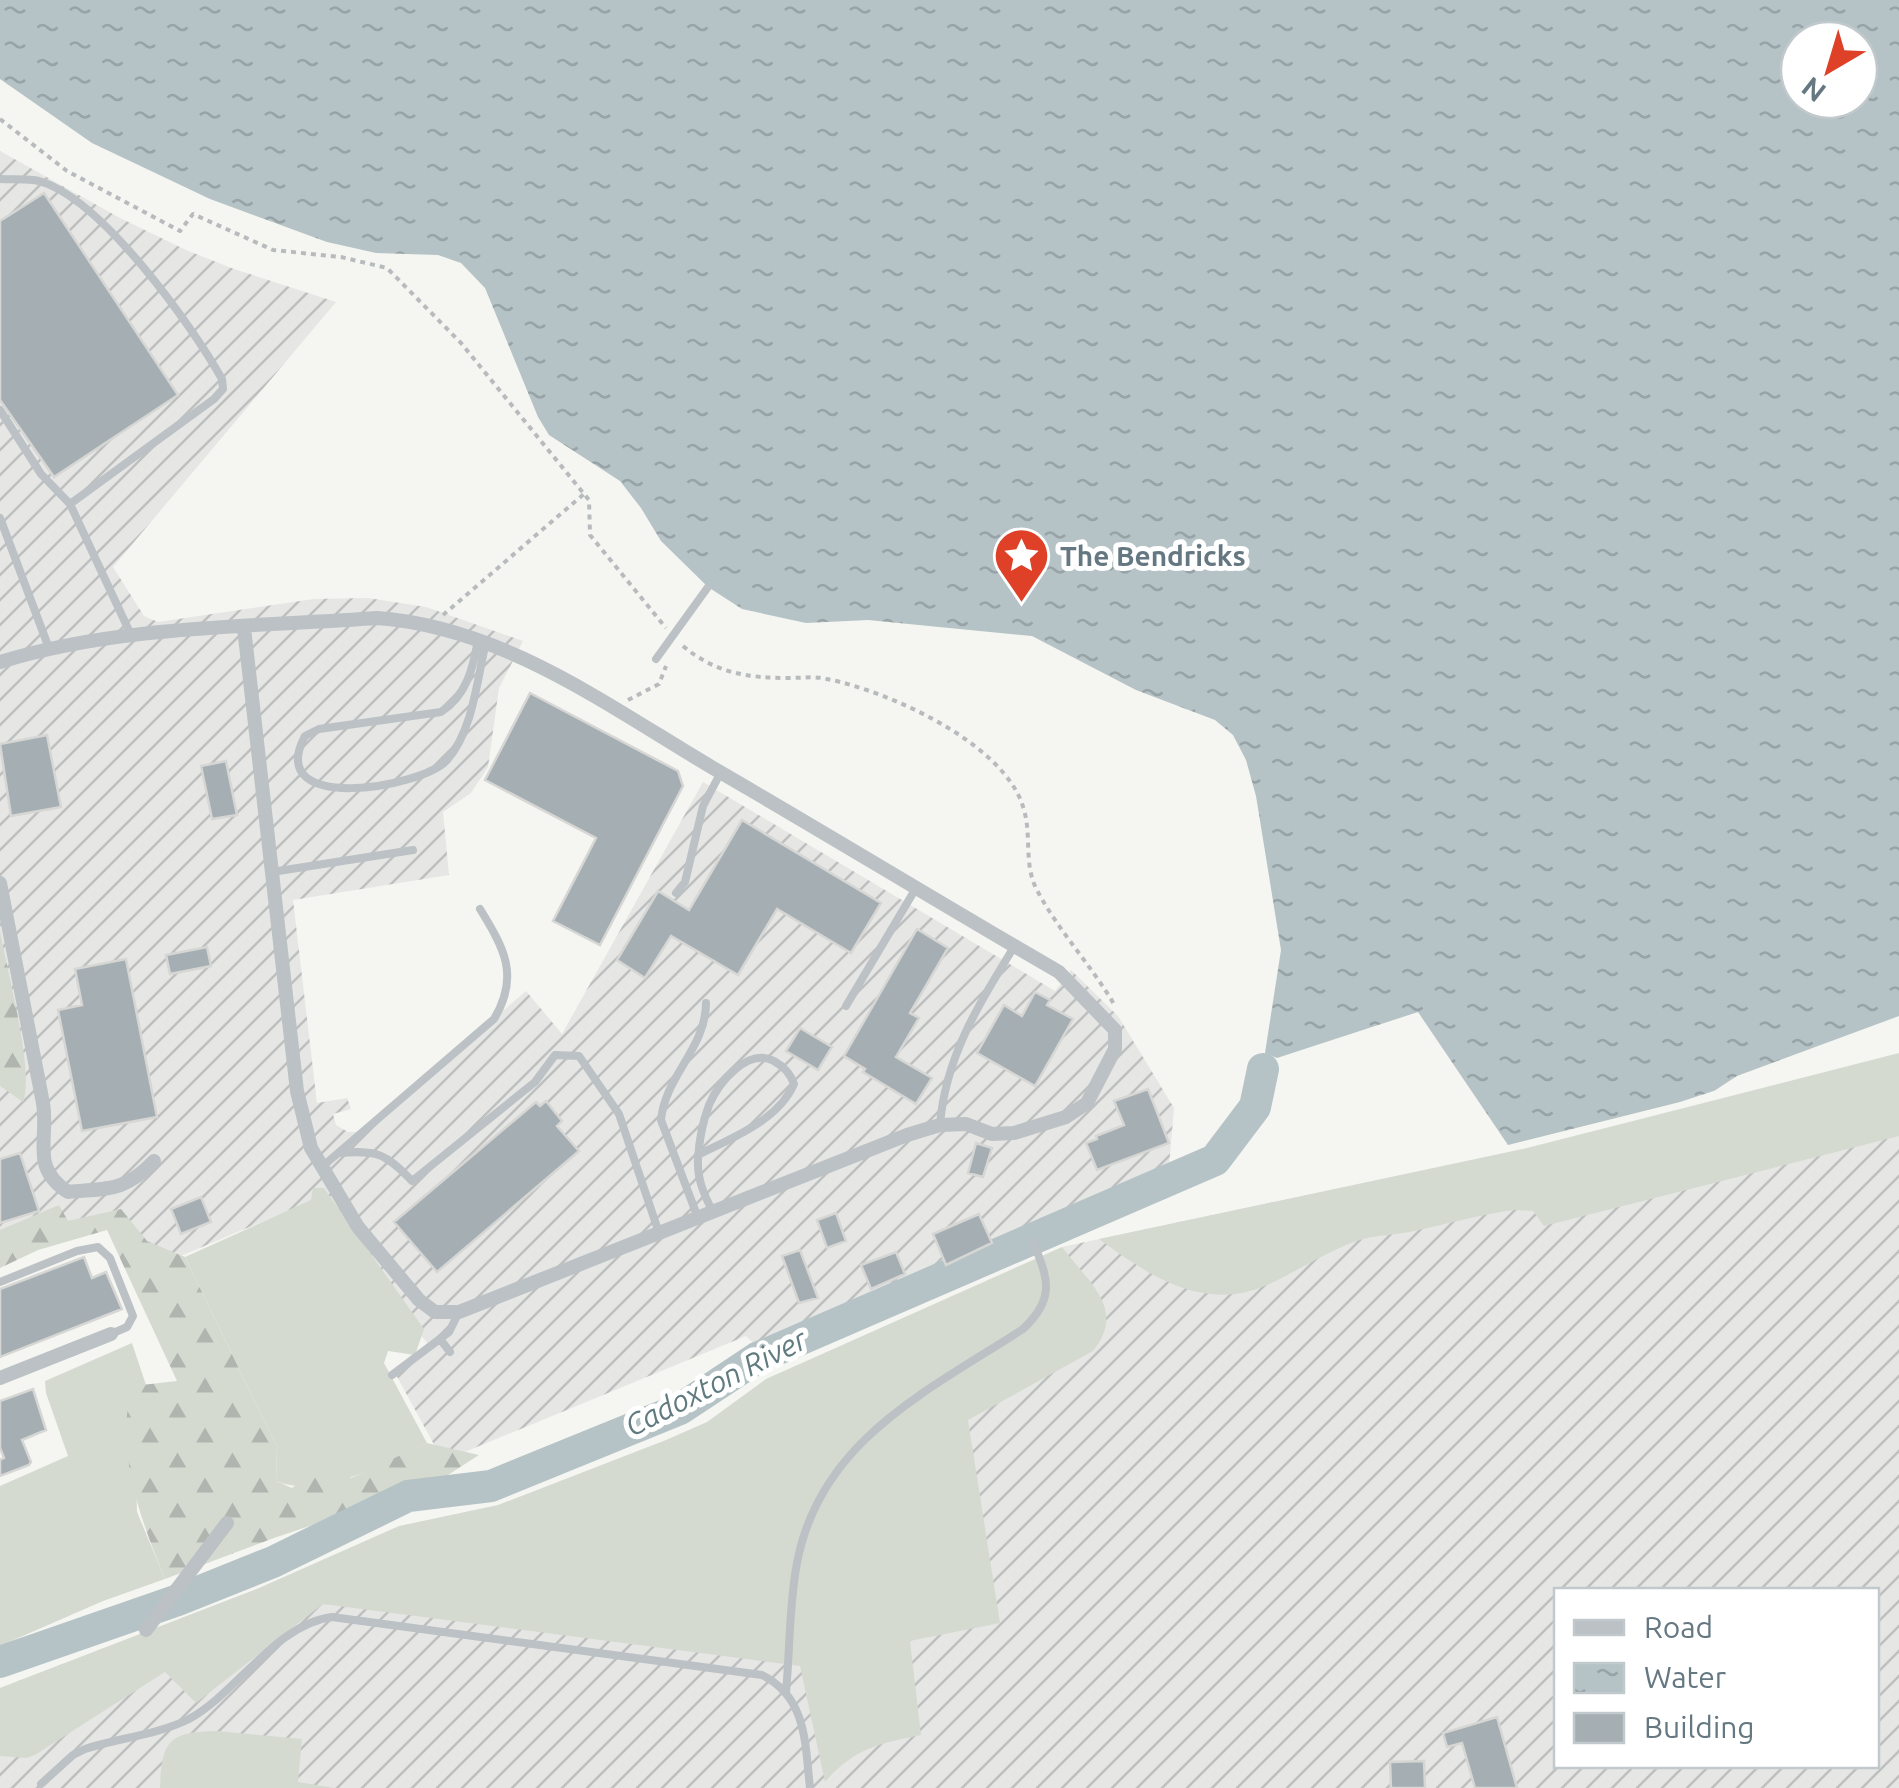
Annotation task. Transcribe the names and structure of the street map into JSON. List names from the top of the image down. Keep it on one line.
{"water":["Cadoxton River"],"places":{"place":["The Bendricks"]},"legend":["Road","Water","Building"],"north":"bottom left"}
